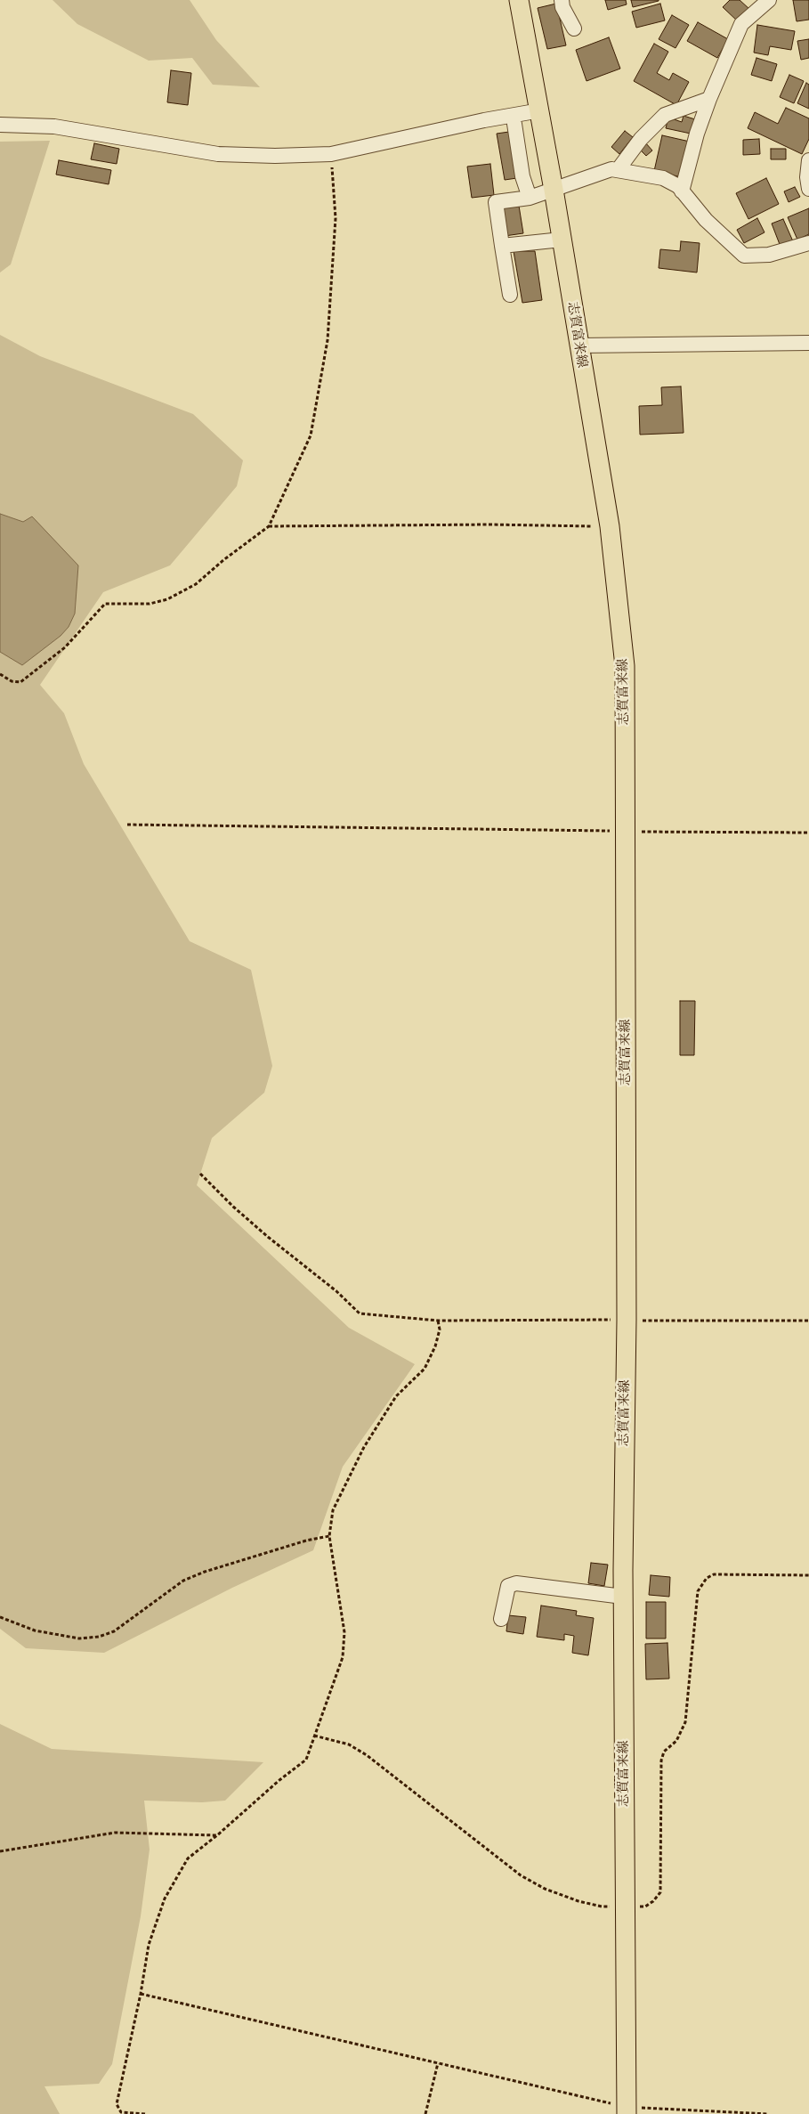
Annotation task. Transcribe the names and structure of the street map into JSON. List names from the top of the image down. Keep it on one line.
{"streets":{"main road":["志賀富来線"]}}
